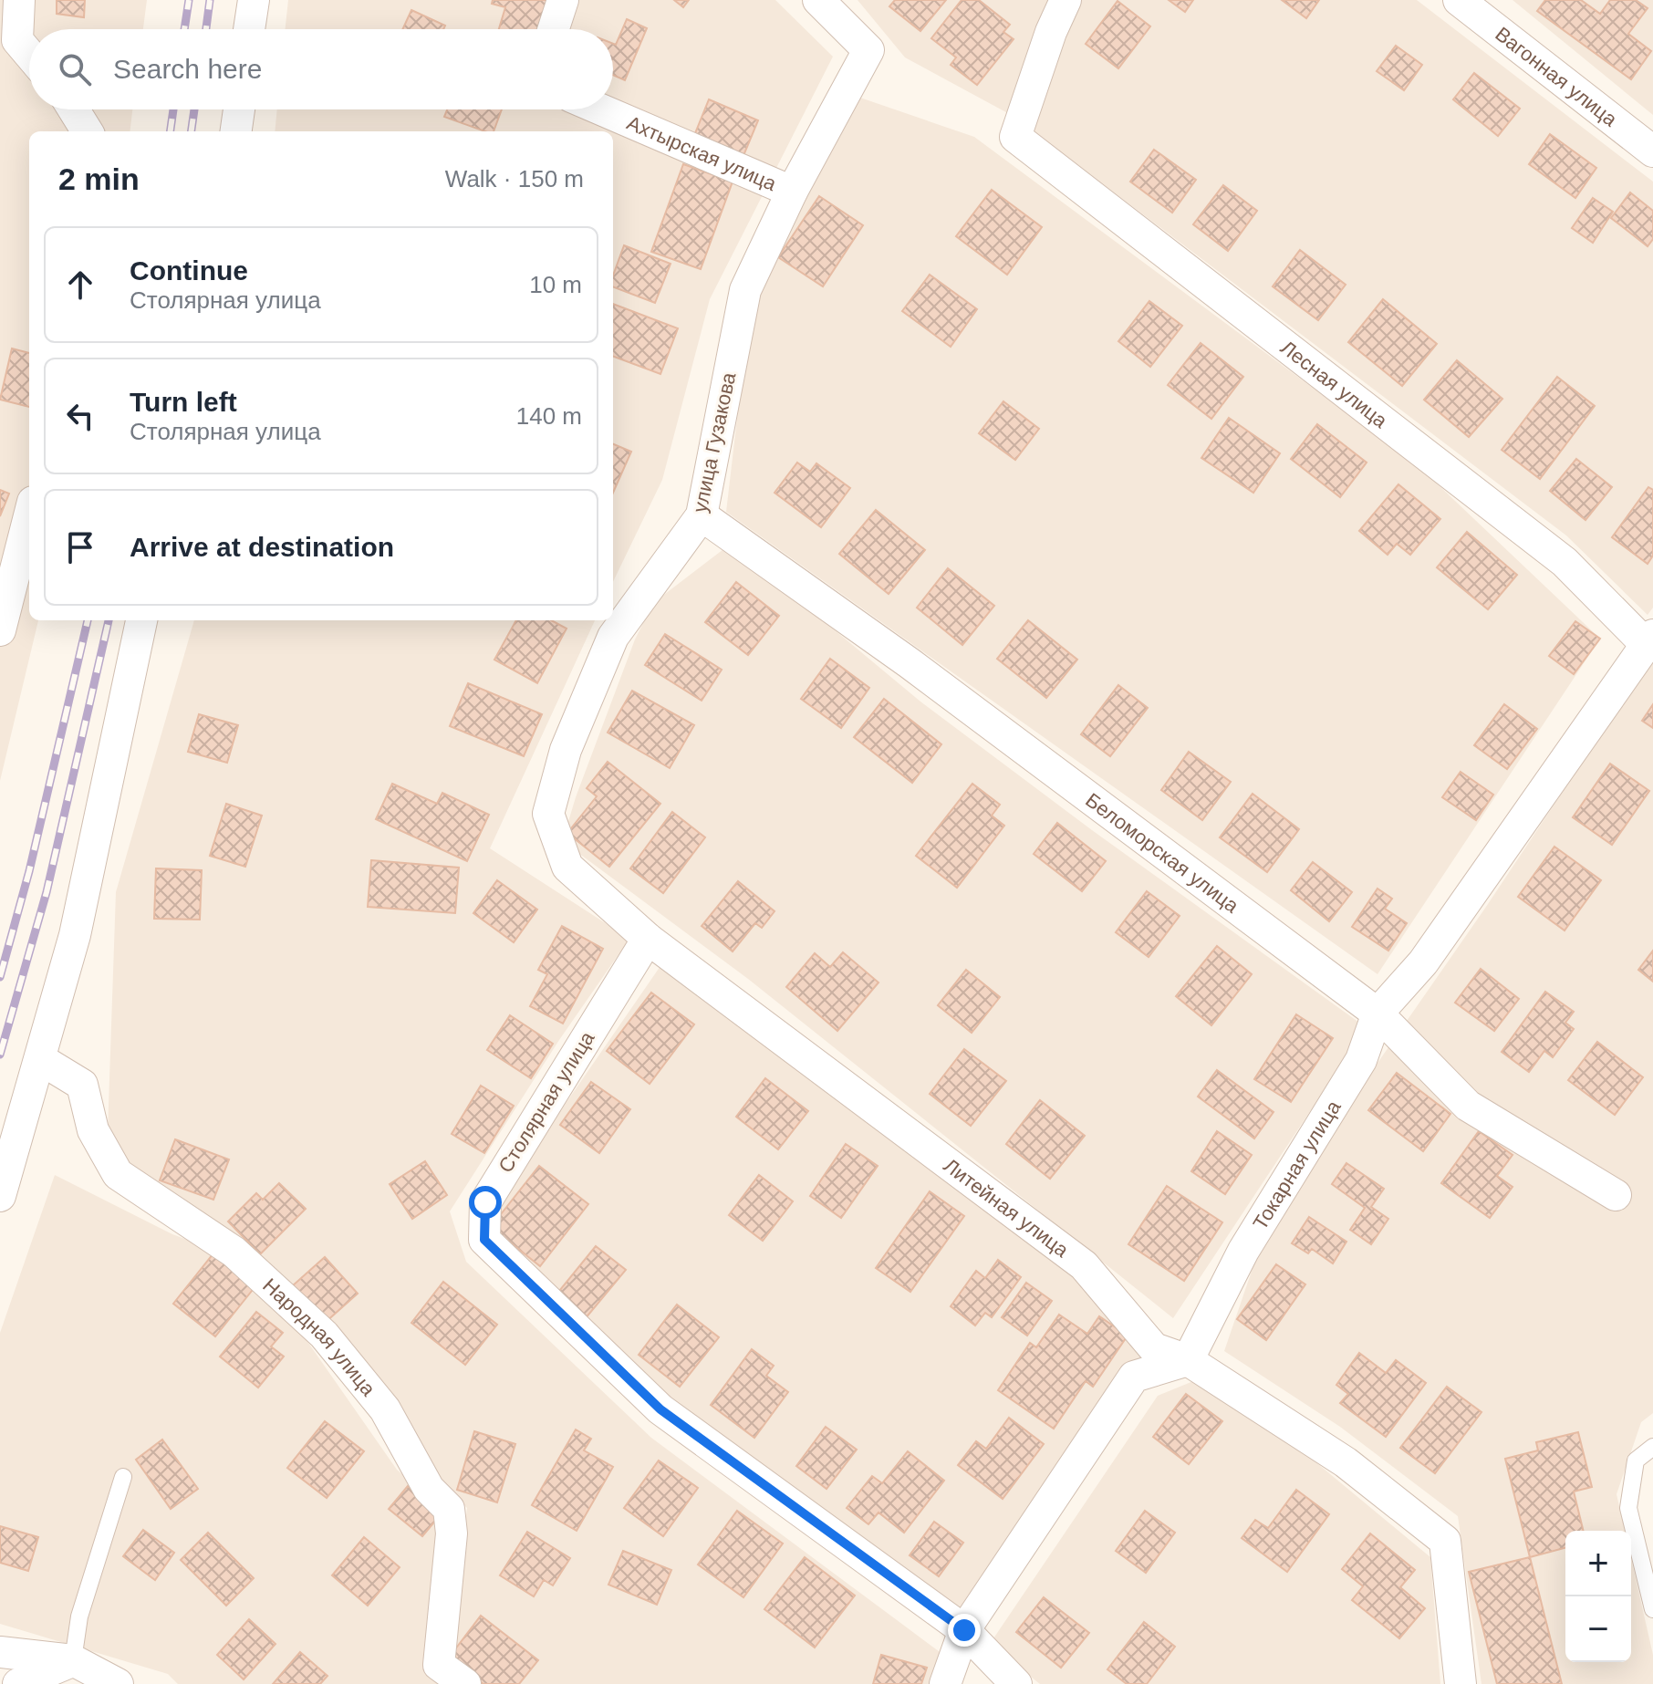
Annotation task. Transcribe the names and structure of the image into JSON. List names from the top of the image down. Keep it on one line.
{"streets":{"street":["Вагонная улица","Ахтырская улица","Лесная улица","улица Гузакова","Беломорская улица","Столярная улица","Токарная улица","Литейная улица","Народная улица"]},"crossings":[["Ахтырская улица","улица Гузакова"],["Лесная улица","Токарная улица"],["улица Гузакова","Беломорская улица"],["улица Гузакова","Литейная улица"],["Беломорская улица","Токарная улица"],["Столярная улица","Литейная улица"],["Токарная улица","Литейная улица"]],"page":{"search":"Search here","heading":["2 min","Walk · 150 m"],"list":[["Continue","Столярная улица","10 m"],["Turn left","Столярная улица","140 m"],"Arrive at destination"],"map_buttons":["+","−"]}}
